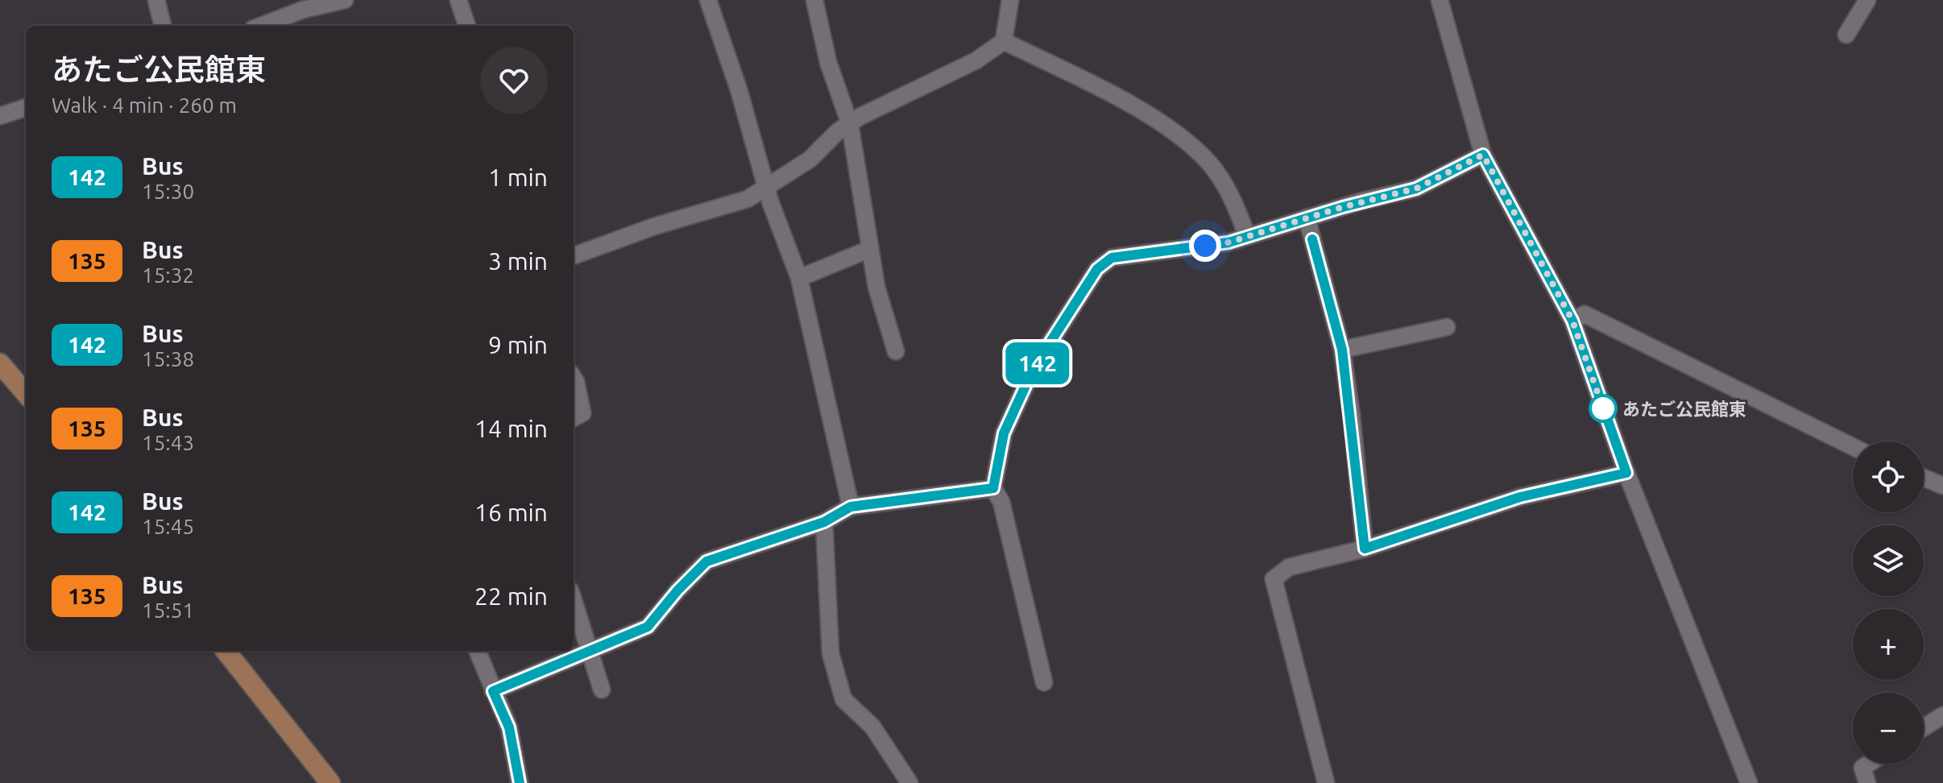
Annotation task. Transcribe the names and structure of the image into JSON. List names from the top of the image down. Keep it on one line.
{"places":["あたご公民館東"],"lines":["bus line 142"],"page":{"on_map":"142","heading":["あたご公民館東","Walk · 4 min · 260 m"],"list":[{"mark":"142","name":"Bus","note":"15:30","value":"1 min"},{"mark":"135","name":"Bus","note":"15:32","value":"3 min"},{"mark":"142","name":"Bus","note":"15:38","value":"9 min"},{"mark":"135","name":"Bus","note":"15:43","value":"14 min"},{"mark":"142","name":"Bus","note":"15:45","value":"16 min"},{"mark":"135","name":"Bus","note":"15:51","value":"22 min"}],"map_buttons":["+","−"]}}
